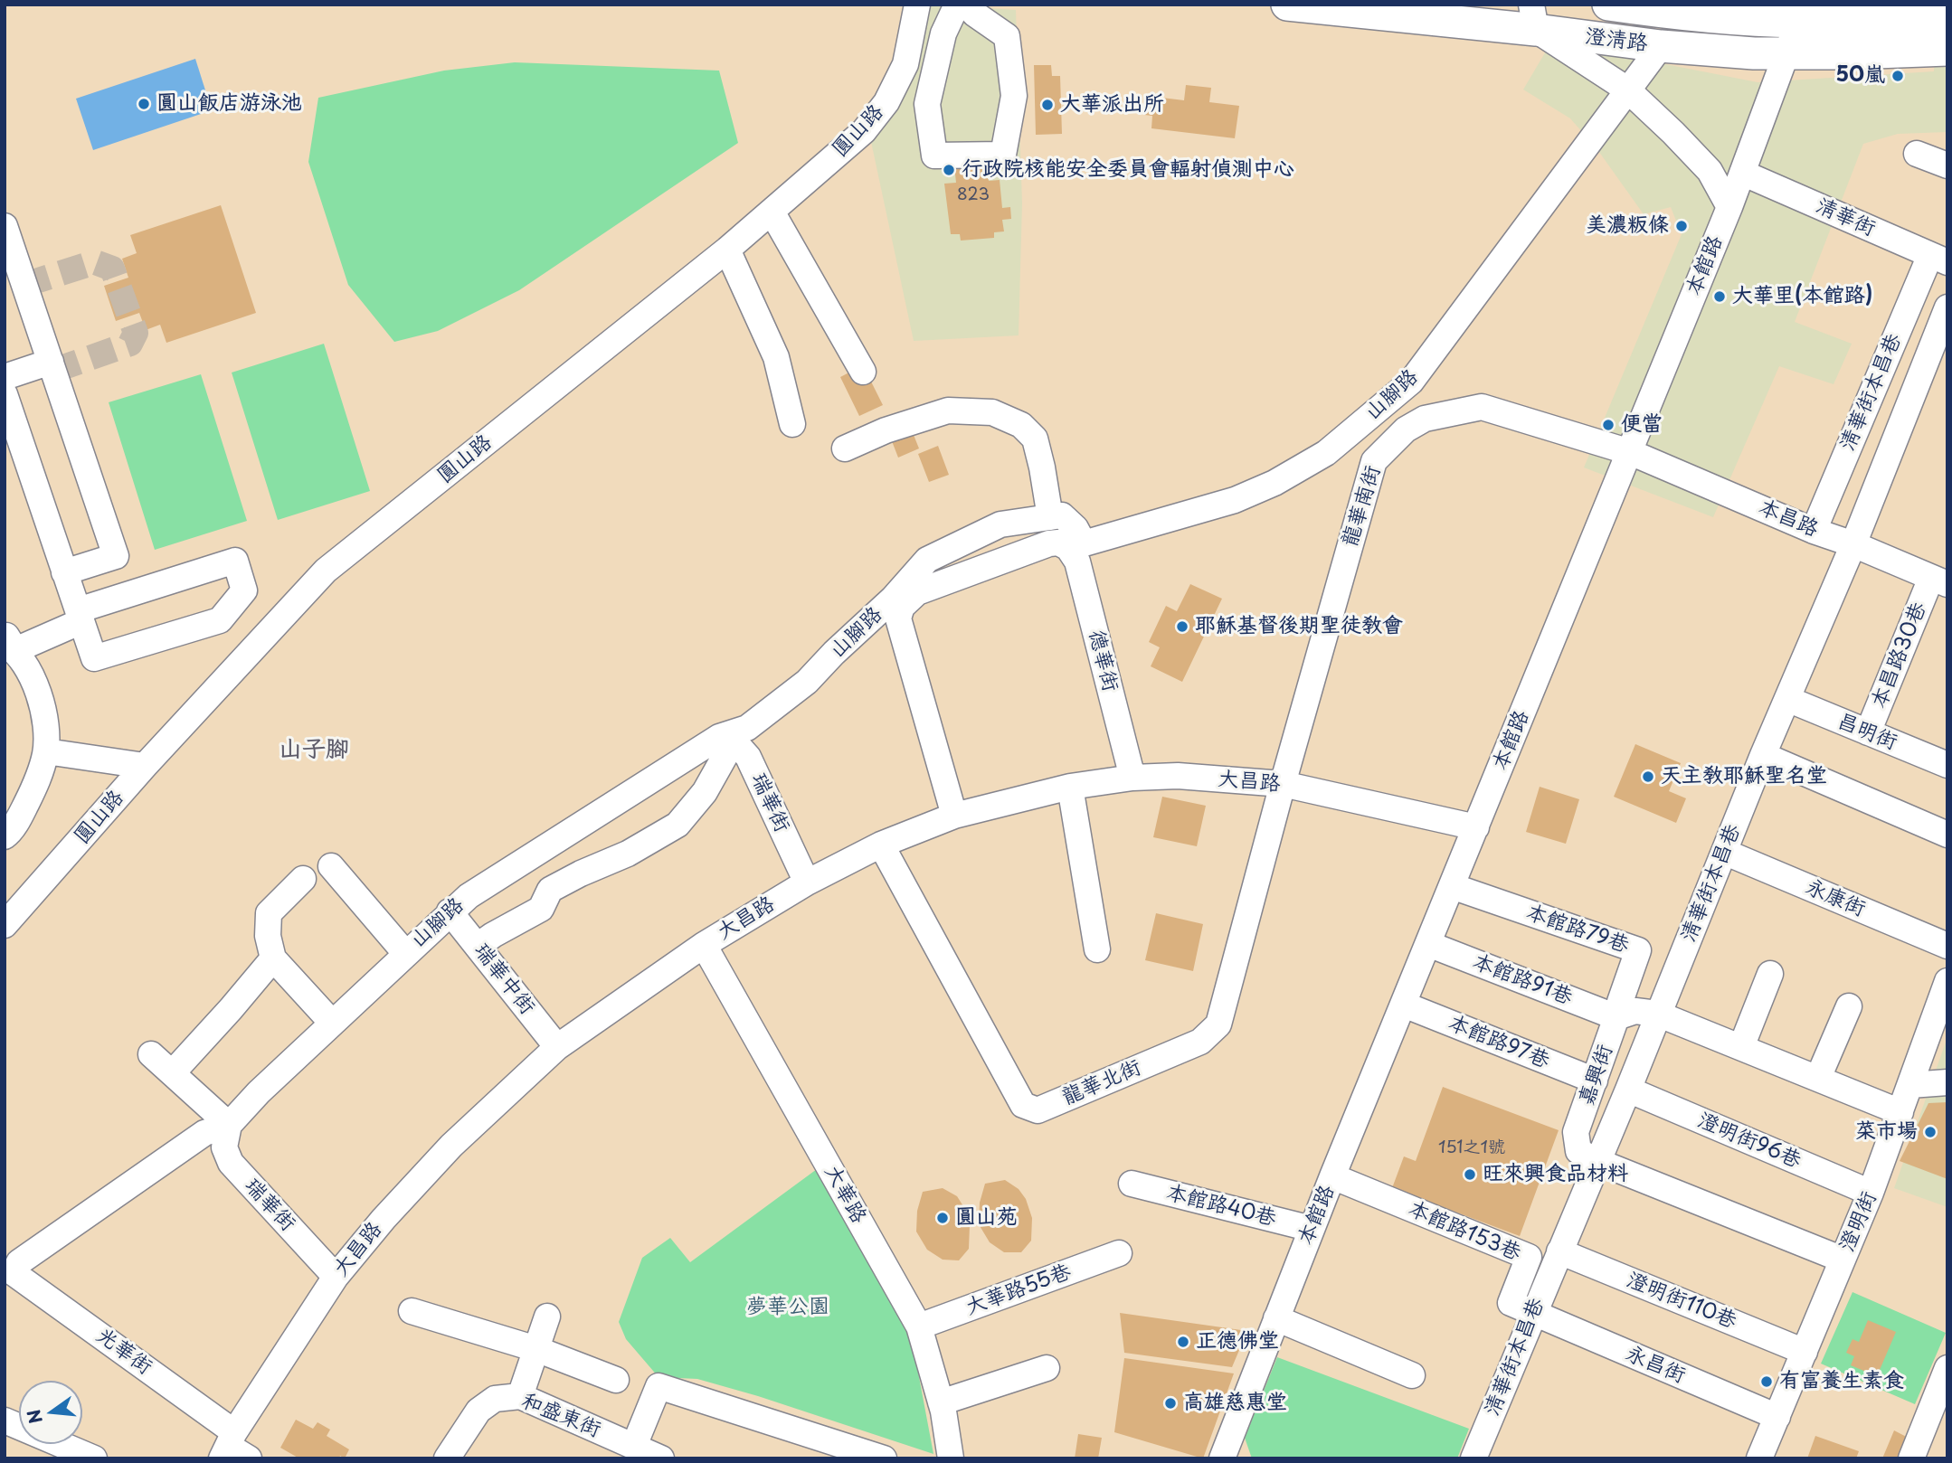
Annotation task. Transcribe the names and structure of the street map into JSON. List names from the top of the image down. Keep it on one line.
{"streets":{"main road":["澄清路"],"street":["圓山路","清華街","本館路","清華街本昌巷","山腳路","龍華南街","本昌路","本昌路30巷","德華街","昌明街","大昌路","瑞華街","永康街","本館路79巷","瑞華中街","本館路91巷","本館路97巷","嘉興街","龍華北街","澄明街96巷","大華路","本館路40巷","澄明街","本館路153巷","大華路55巷","澄明街110巷","光華街","永昌街","和盛東街"]},"crossings":[["澄清路","本館路"],["澄清路","山腳路"],["清華街","本館路"],["清華街","清華街本昌巷"],["本館路","龍華南街"],["本館路","本昌路"],["本館路","大昌路"],["本館路","本館路79巷"],["本館路","本館路91巷"],["本館路","本館路97巷"],["本館路","本館路40巷"],["本館路","本館路153巷"],["清華街本昌巷","本昌路"],["清華街本昌巷","昌明街"],["清華街本昌巷","永康街"],["清華街本昌巷","嘉興街"],["清華街本昌巷","澄明街96巷"],["清華街本昌巷","本館路153巷"],["清華街本昌巷","澄明街110巷"],["清華街本昌巷","永昌街"],["山腳路","德華街"],["山腳路","瑞華街"],["山腳路","瑞華中街"],["山腳路","光華街"],["龍華南街","本昌路"],["龍華南街","大昌路"],["龍華南街","龍華北街"],["本昌路","本昌路30巷"],["本昌路30巷","昌明街"],["德華街","大昌路"],["大昌路","瑞華街"],["大昌路","瑞華中街"],["大昌路","龍華北街"],["大昌路","大華路"],["大昌路","光華街"],["本館路79巷","本館路91巷"],["本館路79巷","嘉興街"],["本館路91巷","嘉興街"],["本館路97巷","嘉興街"],["嘉興街","澄明街"],["澄明街96巷","澄明街"],["大華路","大華路55巷"],["澄明街","澄明街110巷"],["澄明街","永昌街"],["本館路153巷","永昌街"]],"districts":["山子腳"],"parks":["夢華公園"],"places":["50嵐","圓山飯店游泳池","大華派出所","行政院核能安全委員會輻射偵測中心","美濃粄條","大華里(本館路)","便當","耶穌基督後期聖徒教會","天主教耶穌聖名堂","菜市場","旺來興食品材料","圓山苑","正德佛堂","有富養生素食","高雄慈惠堂"],"house_numbers":["823","151之1號"],"north":"left"}
